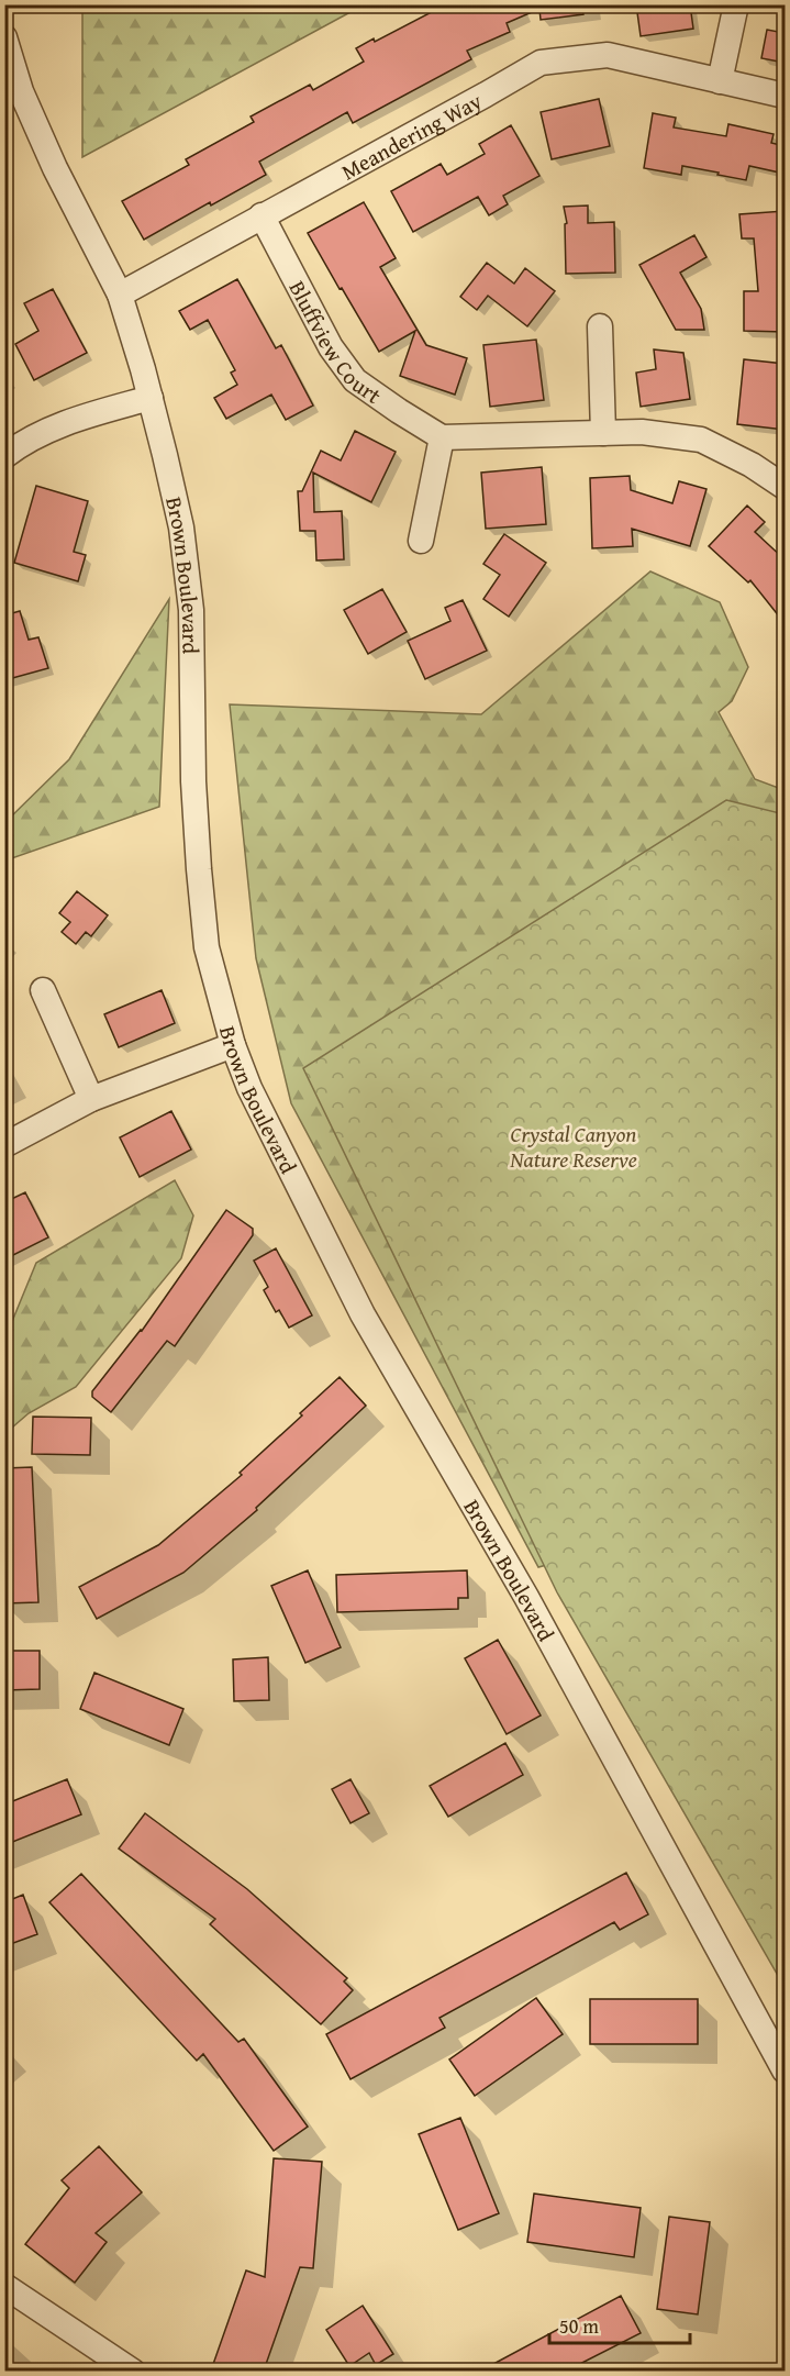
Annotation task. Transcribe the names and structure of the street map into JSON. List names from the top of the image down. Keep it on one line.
{"streets":{"street":["Meandering Way","Bluffview Court","Brown Boulevard"]},"crossings":[["Meandering Way","Bluffview Court"],["Meandering Way","Brown Boulevard"]],"parks":["Crystal Canyon Nature Reserve"],"scale_bar":"50 m"}
